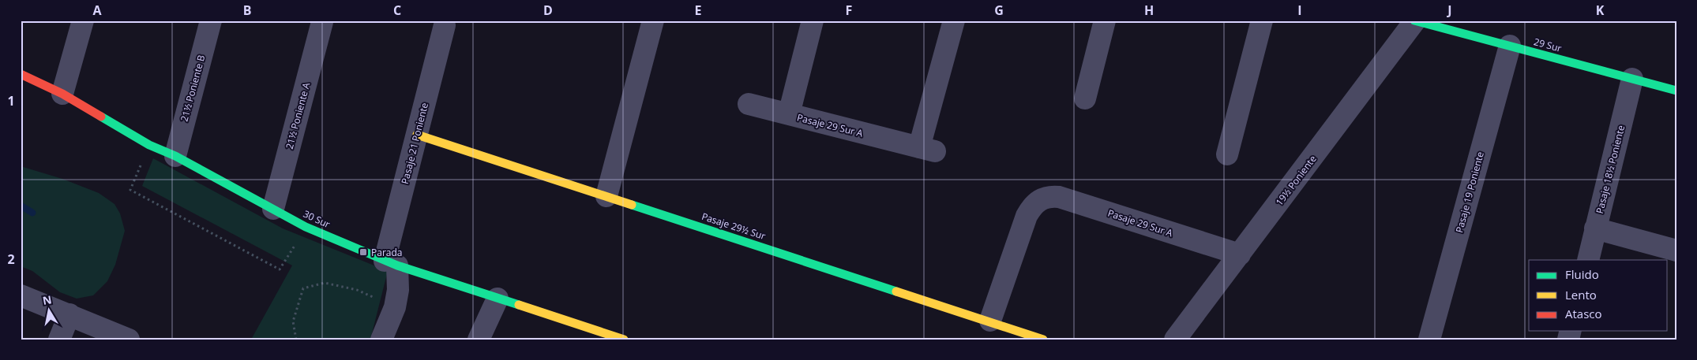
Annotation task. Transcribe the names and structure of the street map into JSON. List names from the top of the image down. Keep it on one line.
{"streets":{"street":["29 Sur","21½ Poniente B","21½ Poniente A","Pasaje 29 Sur A","Pasaje 21 Poniente","Pasaje 18½ Poniente","19½ Poniente","Pasaje 19 Poniente","30 Sur","Pasaje 29½ Sur"]},"crossings":[["29 Sur","Pasaje 18½ Poniente"],["29 Sur","19½ Poniente"],["29 Sur","Pasaje 19 Poniente"],["21½ Poniente B","30 Sur"],["21½ Poniente A","30 Sur"],["Pasaje 29 Sur A","19½ Poniente"],["Pasaje 29 Sur A","Pasaje 29½ Sur"],["Pasaje 21 Poniente","30 Sur"],["Pasaje 21 Poniente","Pasaje 29½ Sur"]],"places":{"transit":["Parada"]},"legend":["Fluido","Lento","Atasco"],"north":"top","grid":{"columns":["A","B","C","D","E","F","G","H","I","J","K"],"rows":["1","2"]}}
